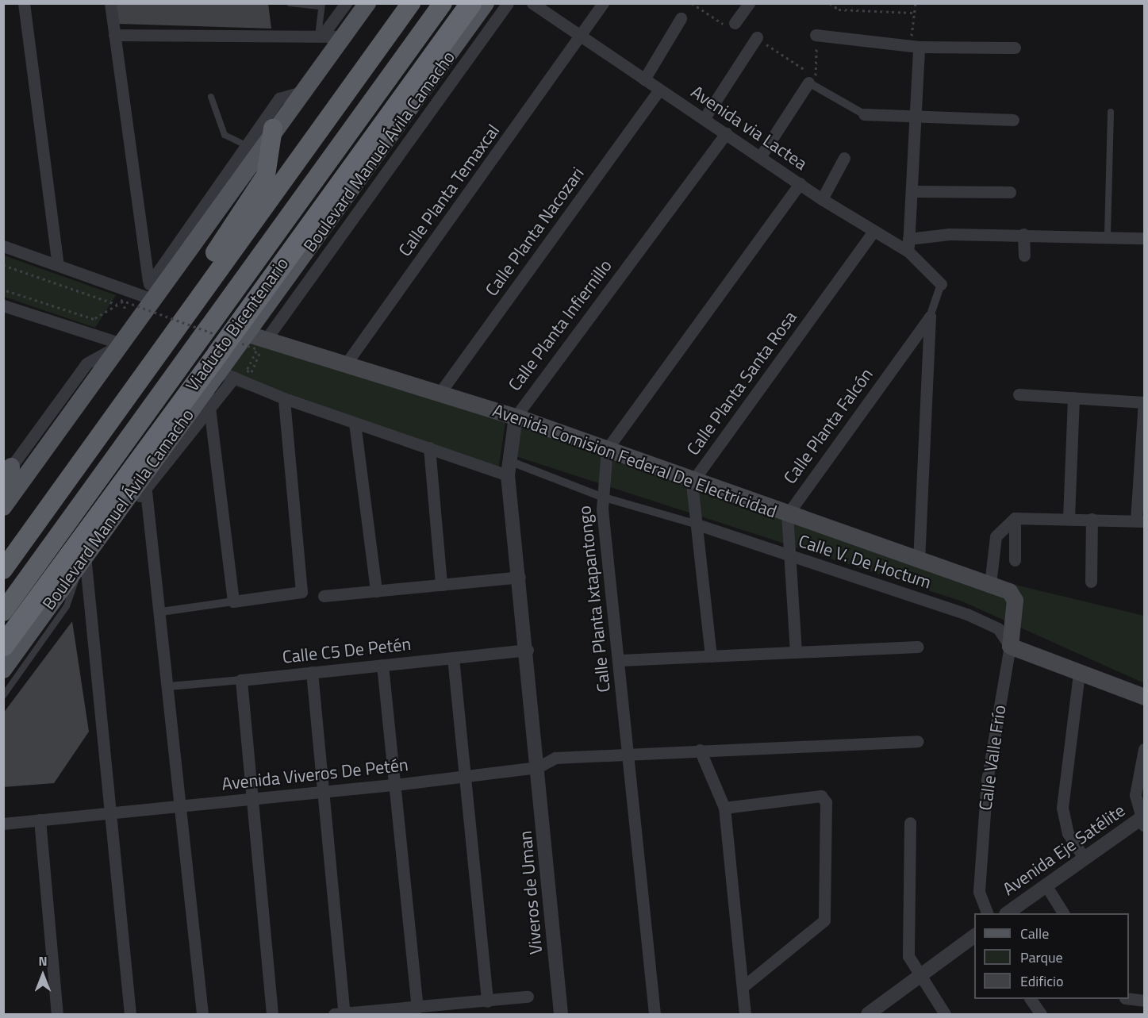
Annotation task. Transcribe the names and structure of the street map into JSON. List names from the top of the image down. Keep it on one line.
{"streets":{"highway":["Boulevard Manuel Ávila Camacho","Viaducto Bicentenario"],"main road":["Avenida Comision Federal De Electricidad","Calle Valle Frío"],"street":["Avenida via Lactea","Calle Planta Temaxcal","Calle Planta Nacozari","Calle Planta Infiernillo","Calle Planta Santa Rosa","Calle Planta Falcón","Calle V. De Hoctum","Calle Planta Ixtapantongo","Calle C5 De Petén","Avenida Viveros De Petén","Avenida Eje Satélite","Viveros de Uman"]},"crossings":[["Avenida via Lactea","Calle Planta Temaxcal"],["Avenida via Lactea","Calle Planta Nacozari"],["Avenida via Lactea","Calle Planta Infiernillo"],["Avenida via Lactea","Calle Planta Santa Rosa"],["Avenida via Lactea","Calle Planta Ixtapantongo"],["Boulevard Manuel Ávila Camacho","Avenida Comision Federal De Electricidad"],["Calle Planta Temaxcal","Avenida Comision Federal De Electricidad"],["Calle Planta Nacozari","Avenida Comision Federal De Electricidad"],["Calle Planta Infiernillo","Avenida Comision Federal De Electricidad"],["Calle Planta Infiernillo","Calle V. De Hoctum"],["Calle Planta Infiernillo","Calle C5 De Petén"],["Calle Planta Infiernillo","Avenida Viveros De Petén"],["Calle Planta Infiernillo","Viveros de Uman"],["Calle Planta Santa Rosa","Avenida Comision Federal De Electricidad"],["Calle Planta Santa Rosa","Calle V. De Hoctum"],["Calle Planta Falcón","Avenida Comision Federal De Electricidad"],["Avenida Comision Federal De Electricidad","Calle Planta Ixtapantongo"],["Avenida Comision Federal De Electricidad","Calle Valle Frío"],["Calle V. De Hoctum","Calle Planta Ixtapantongo"],["Calle V. De Hoctum","Calle Valle Frío"],["Calle Planta Ixtapantongo","Avenida Viveros De Petén"],["Avenida Viveros De Petén","Viveros de Uman"]],"legend":["Calle","Parque","Edificio"],"north":"top"}
